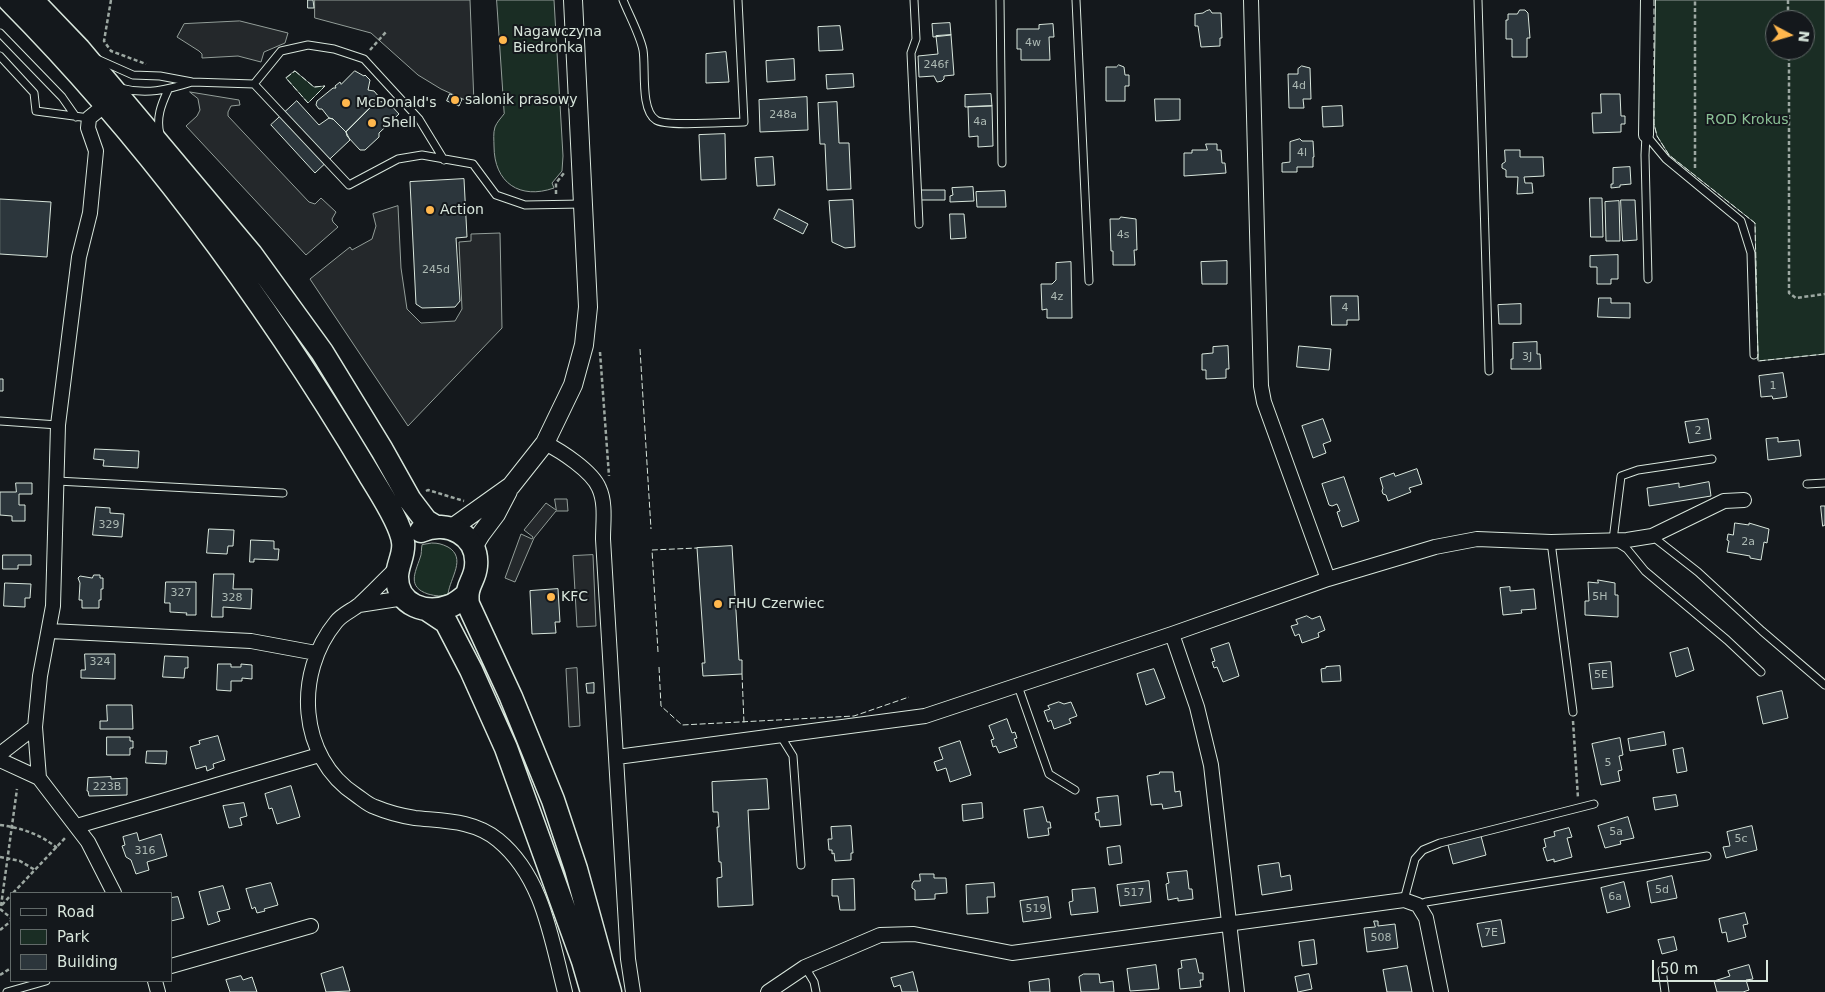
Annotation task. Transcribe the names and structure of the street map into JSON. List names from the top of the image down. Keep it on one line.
{"parks":["ROD Krokus"],"places":["Nagawczyna Biedronka","salonik prasowy","McDonald's","Shell","Action","KFC","FHU Czerwiec"],"house_numbers":["4w","246f","4d","248a","4a","4l","4s","245d","4z","4","3J","1","2","329","2a","327","5H","328","324","5E","5","223B","5a","5c","316","5d","517","6a","519","7E","508"],"legend":["Road","Park","Building"],"scale_bar":"50 m","north":"right"}
